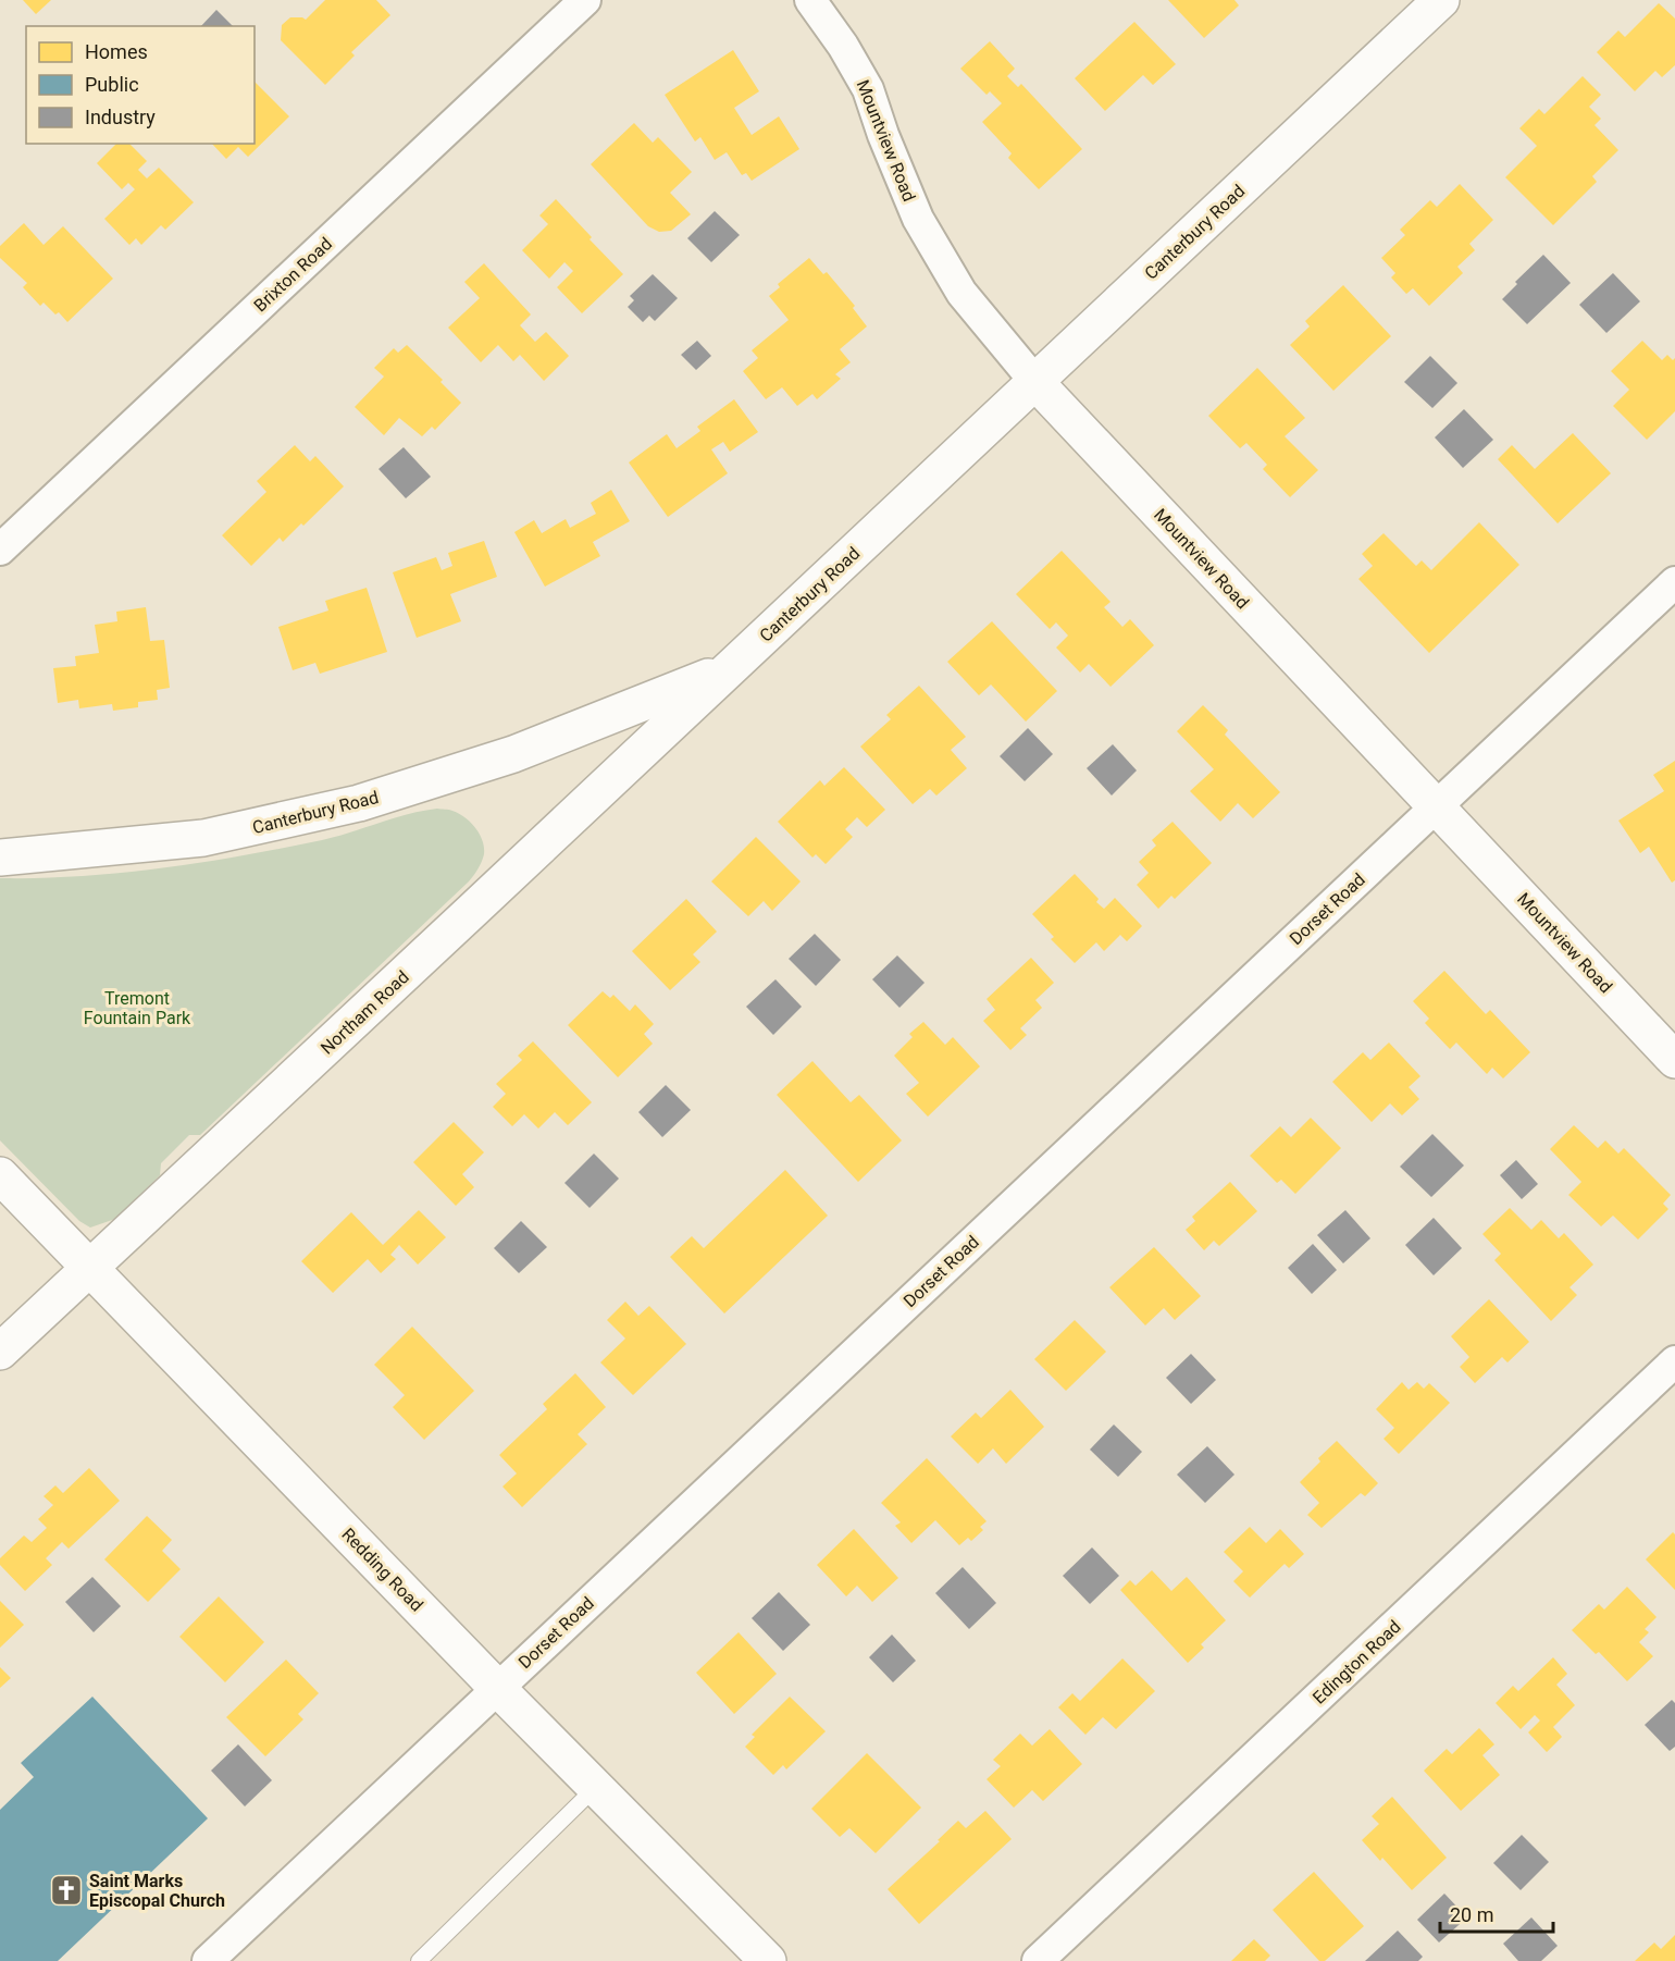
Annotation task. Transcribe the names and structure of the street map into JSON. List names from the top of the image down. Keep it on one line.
{"streets":{"street":["Mountview Road","Canterbury Road","Brixton Road","Dorset Road","Northam Road","Redding Road","Edington Road"]},"crossings":[["Mountview Road","Canterbury Road"],["Mountview Road","Dorset Road"],["Canterbury Road","Northam Road"],["Dorset Road","Redding Road"],["Northam Road","Redding Road"]],"parks":["Tremont Fountain Park"],"places":{"church":["Saint Marks Episcopal Church"]},"legend":["Homes","Public","Industry"],"scale_bar":"20 m"}
